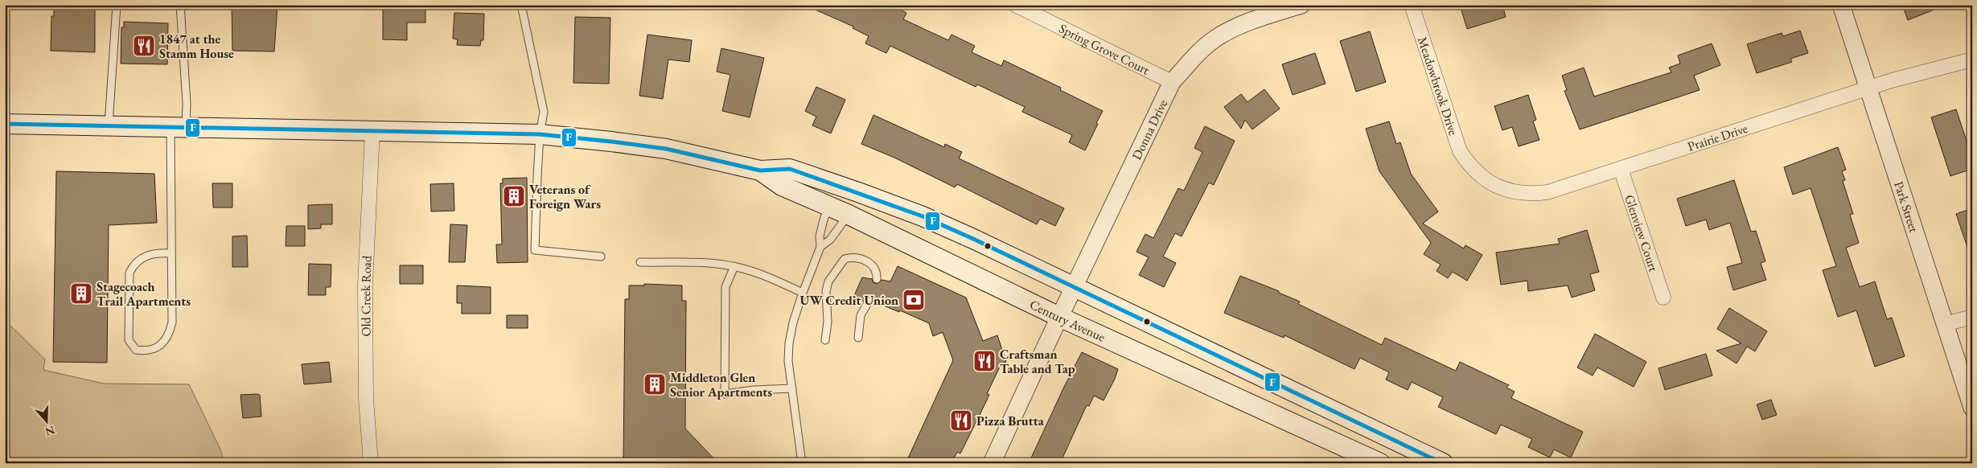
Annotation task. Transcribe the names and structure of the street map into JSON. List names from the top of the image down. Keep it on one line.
{"streets":{"main road":["Century Avenue"],"street":["Spring Grove Court","Meadowbrook Drive","Donna Drive","Prairie Drive","Park Street","Glenview Court","Old Creek Road"]},"crossings":[["Spring Grove Court","Donna Drive"],["Meadowbrook Drive","Prairie Drive"],["Donna Drive","Century Avenue"],["Prairie Drive","Park Street"],["Prairie Drive","Glenview Court"],["Old Creek Road","Century Avenue"]],"places":{"restaurant":["1847 at the Stamm House","Craftsman Table and Tap","Pizza Brutta"],"building":["Veterans of Foreign Wars","Stagecoach Trail Apartments","Middleton Glen Senior Apartments"],"bank":["UW Credit Union"]},"lines":["transit line F"],"north":"bottom"}
